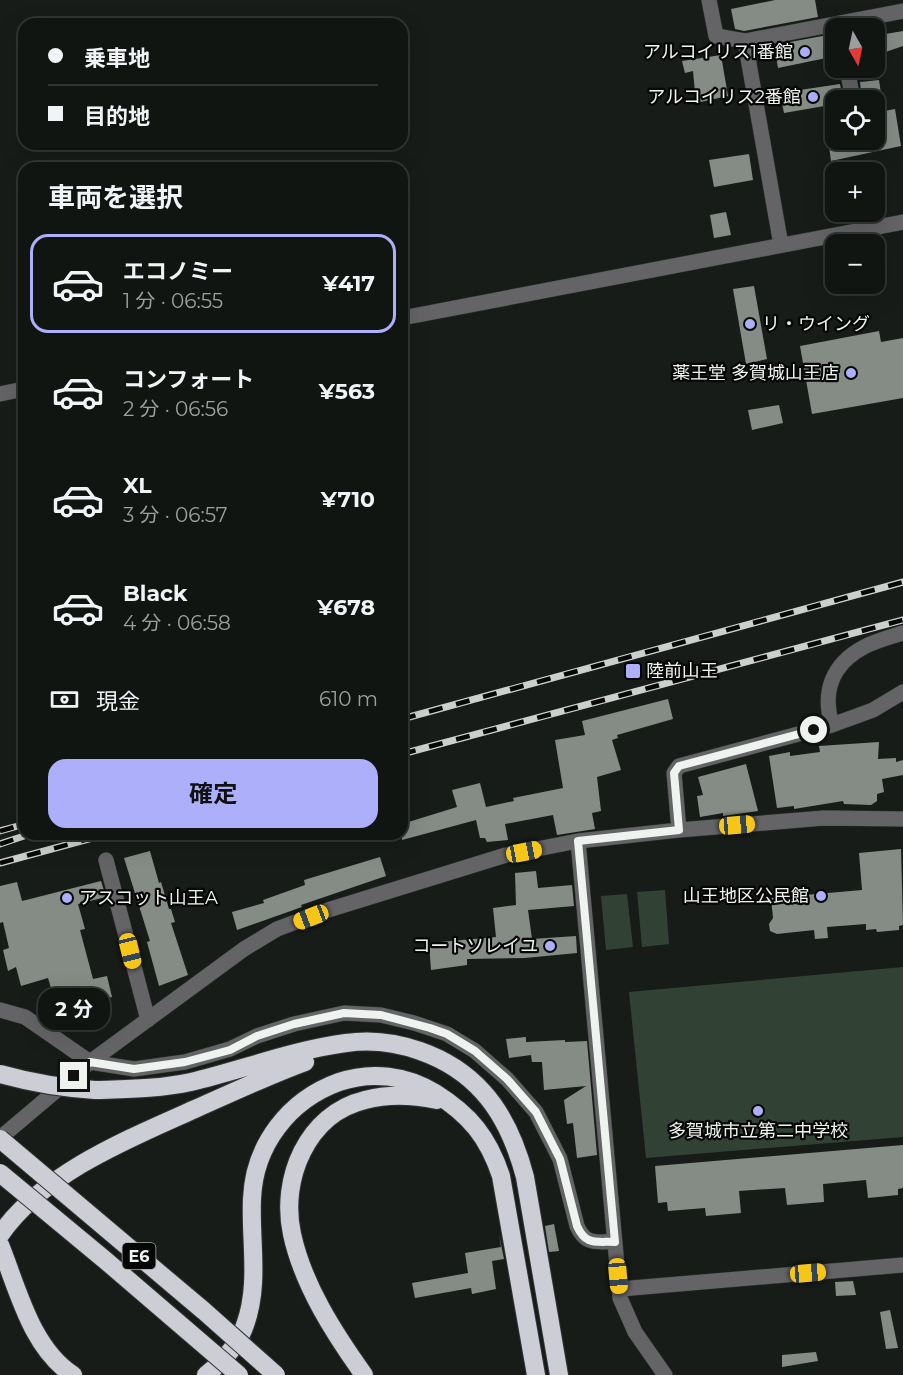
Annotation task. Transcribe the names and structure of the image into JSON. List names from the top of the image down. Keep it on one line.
{"streets":{"highway":["E6"]},"places":{"other":["アルコイリス1番館","アルコイリス2番館","リ・ウイング","薬王堂 多賀城山王店","山王地区公民館","アスコット山王A","コートソレイユ","多賀城市立第二中学校"],"transit":["陸前山王"]},"north":"bottom","page":{"map_buttons":["+","−"],"banner":["乗車地","目的地"],"heading":"車両を選択","list":[{"name":"エコノミー","note":"1 分 · 06:55","value":"¥417"},{"name":"コンフォート","note":"2 分 · 06:56","value":"¥563"},{"name":"XL","note":"3 分 · 06:57","value":"¥710"},{"name":"Black","note":"4 分 · 06:58","value":"¥678"}],"pay":["現金","610 m"],"buttons":"確定","bubble":"2 分"}}
